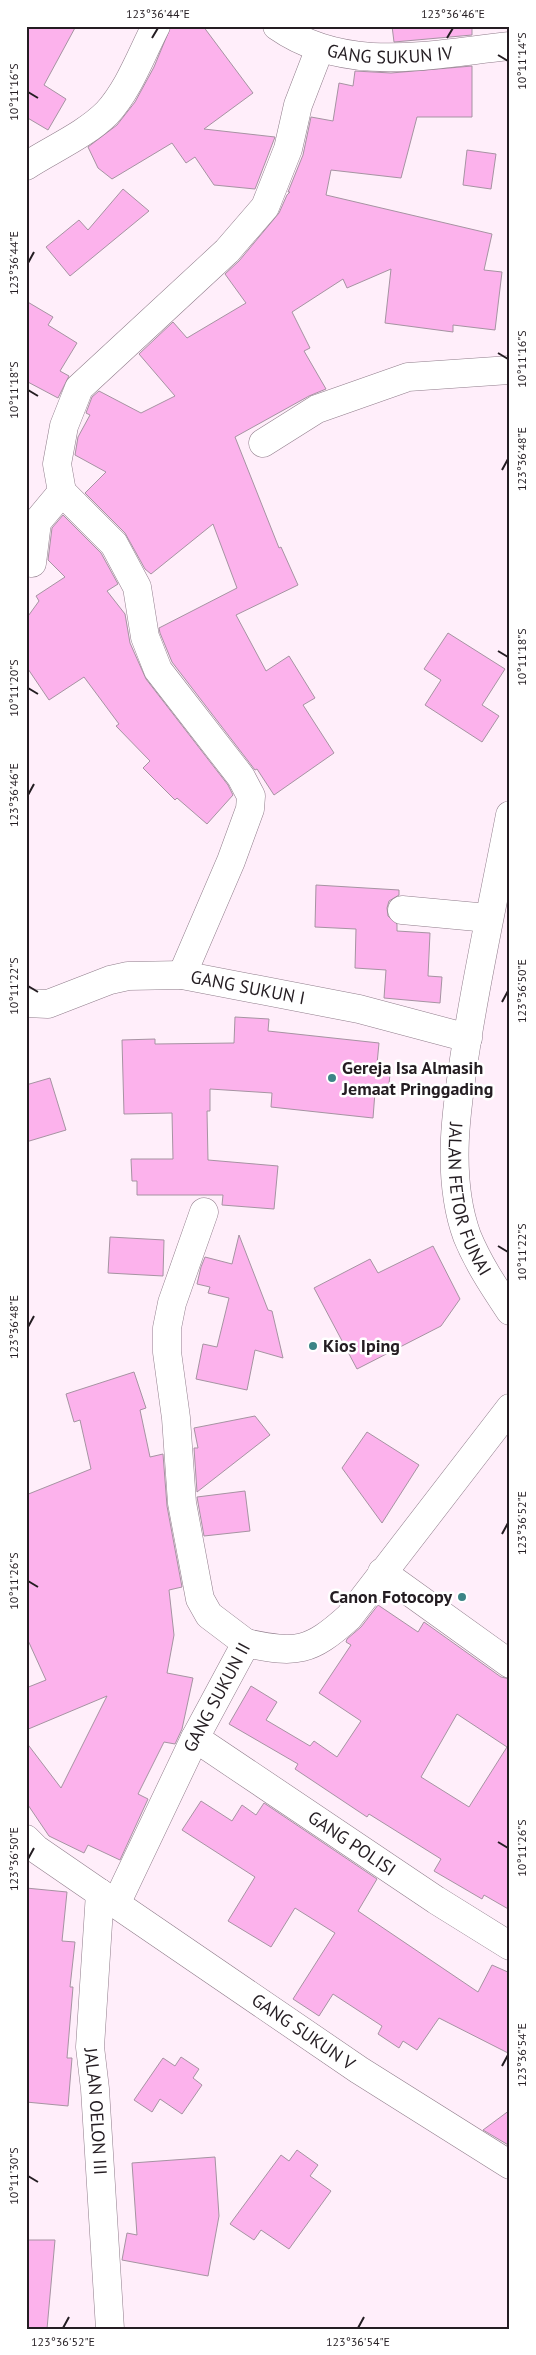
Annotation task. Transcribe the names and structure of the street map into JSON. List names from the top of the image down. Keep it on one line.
{"streets":{"street":["GANG SUKUN IV","GANG SUKUN I","JALAN FETOR FUNAI","GANG SUKUN II","GANG POLISI","GANG SUKUN V","JALAN OELON III"]},"crossings":[["GANG SUKUN I","JALAN FETOR FUNAI"],["GANG SUKUN II","GANG POLISI"],["GANG SUKUN II","GANG SUKUN V"],["GANG SUKUN II","JALAN OELON III"],["GANG SUKUN V","JALAN OELON III"]],"places":["Gereja Isa Almasih Jemaat Pringgading","Kios Iping","Canon Fotocopy"],"coordinates":["123°36'44\"E","123°36'46\"E","10°11'14\"S","10°11'16\"S","10°11'18\"S","123°36'48\"E","10°11'20\"S","10°11'22\"S","123°36'50\"E","123°36'52\"E","10°11'26\"S","123°36'54\"E","10°11'30\"S"]}
